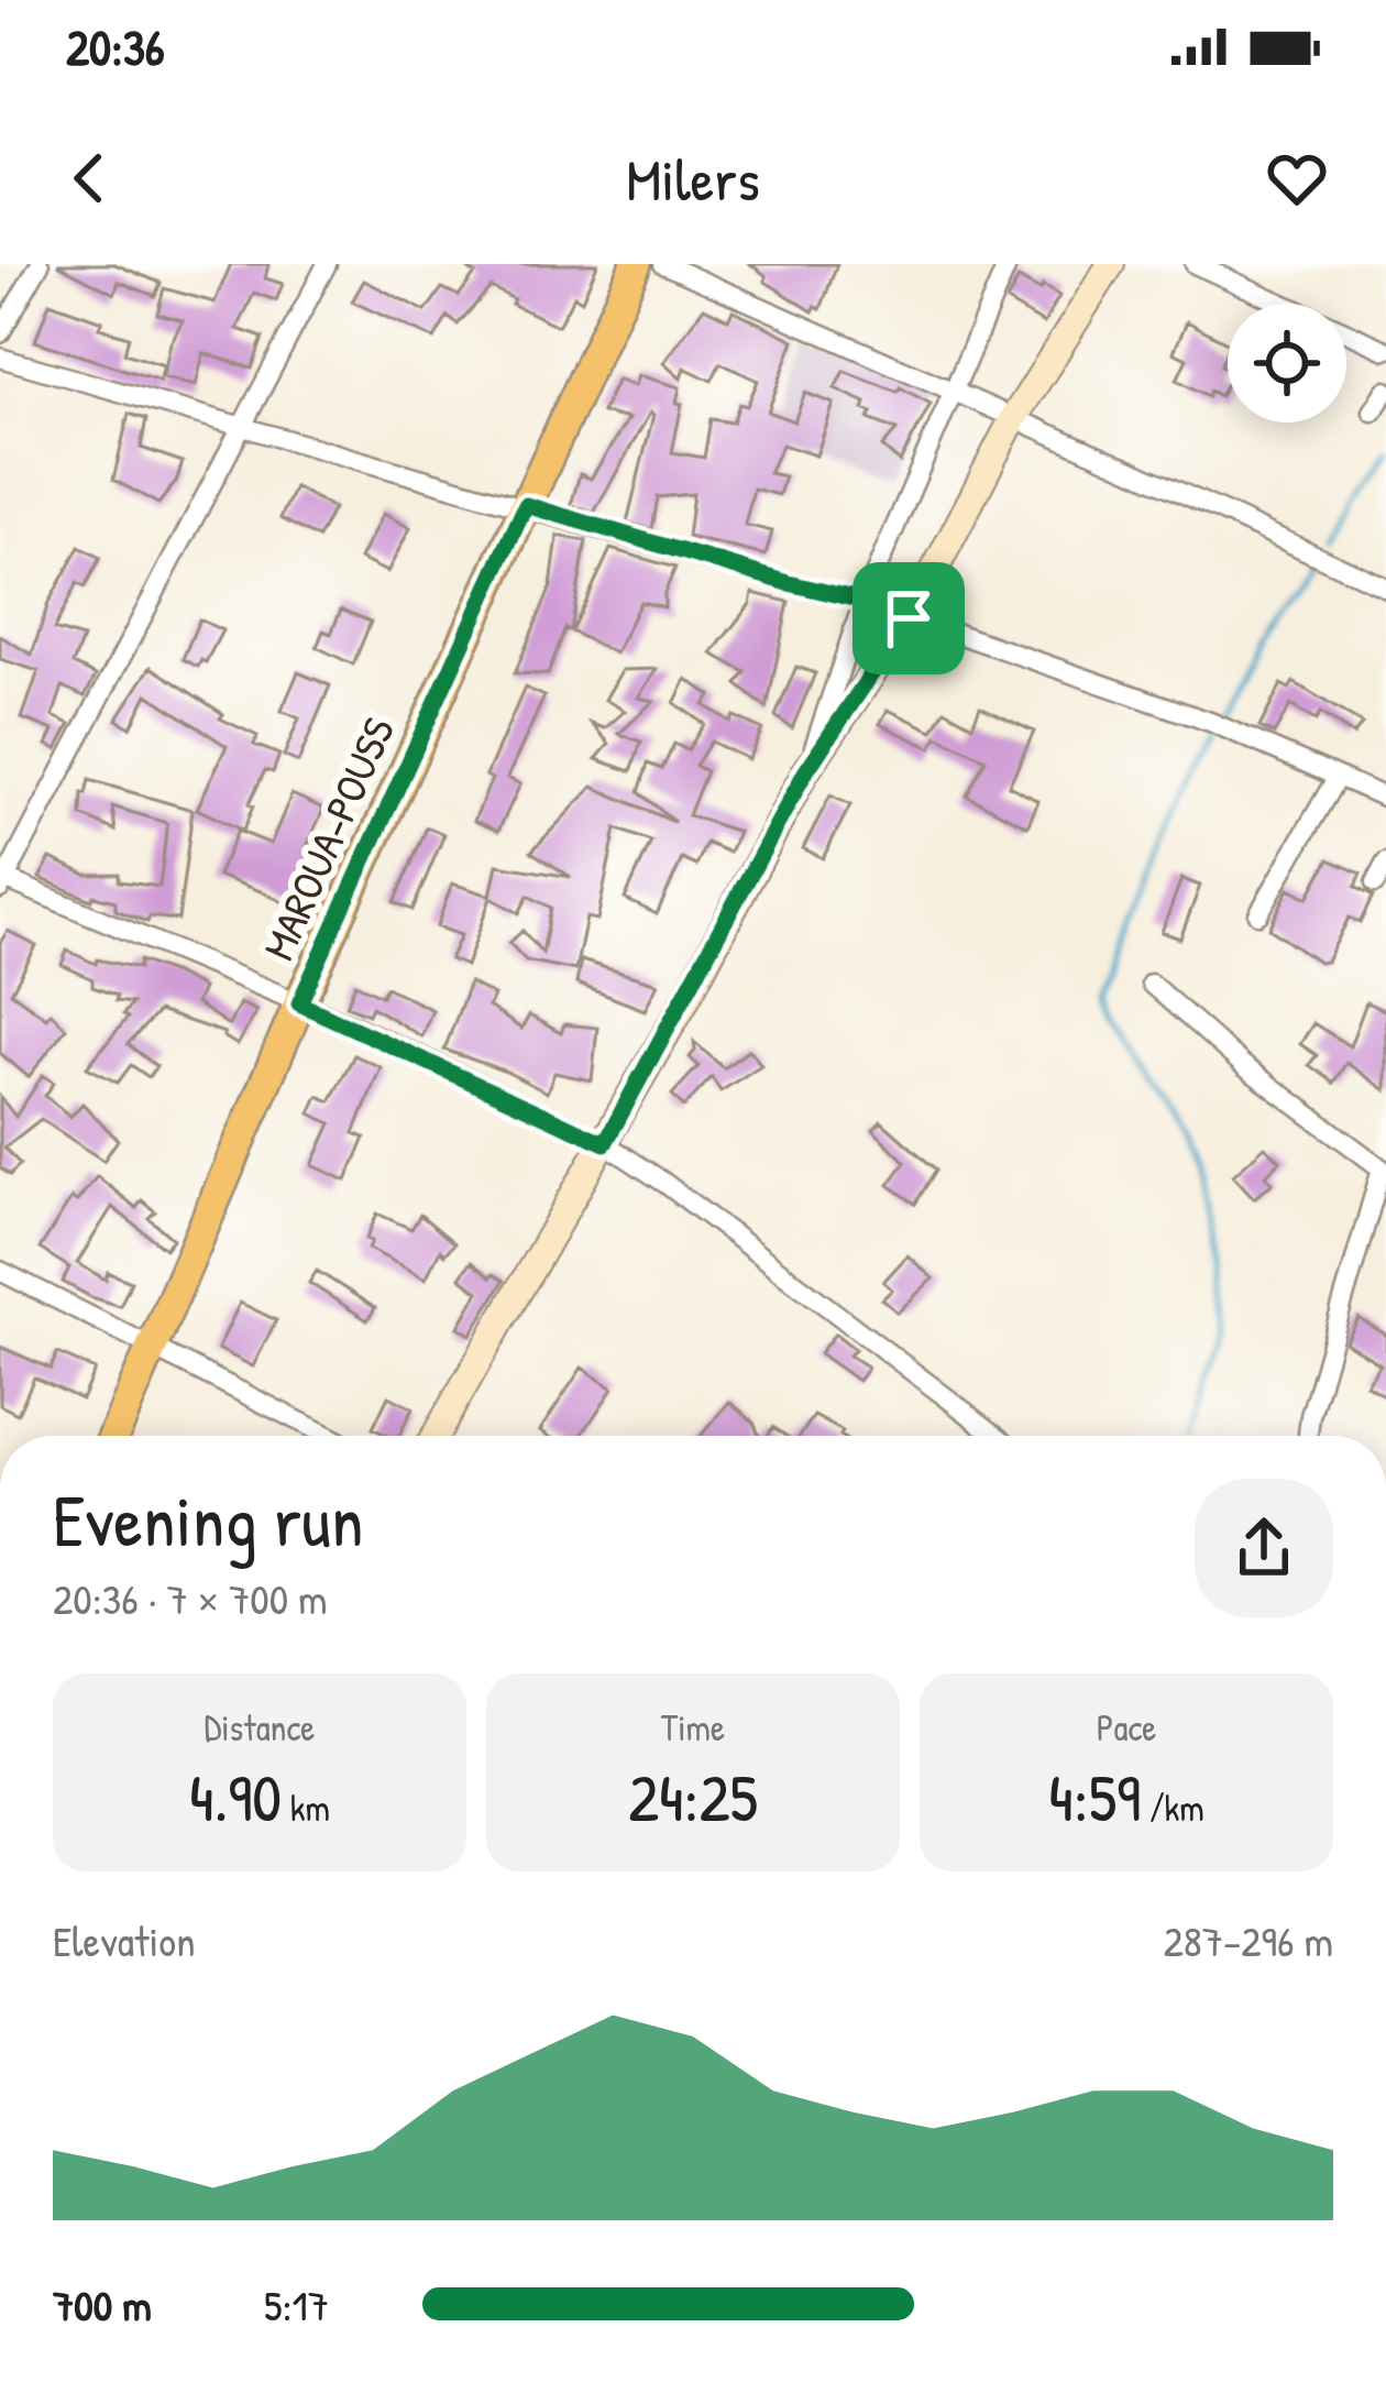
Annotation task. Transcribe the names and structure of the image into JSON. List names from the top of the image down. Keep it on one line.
{"streets":{"main road":["MAROUA-POUSS"]},"page":{"status":"20:36","header":"Milers","heading":["Evening run","20:36 · 7 × 700 m"],"stats":[["Distance","4.90 km"],["Time","24:25"],["Pace","4:59 /km"]],"chart":["Elevation","287–296 m"],"list":[{"name":"700 m","note":"5:17"}]}}
